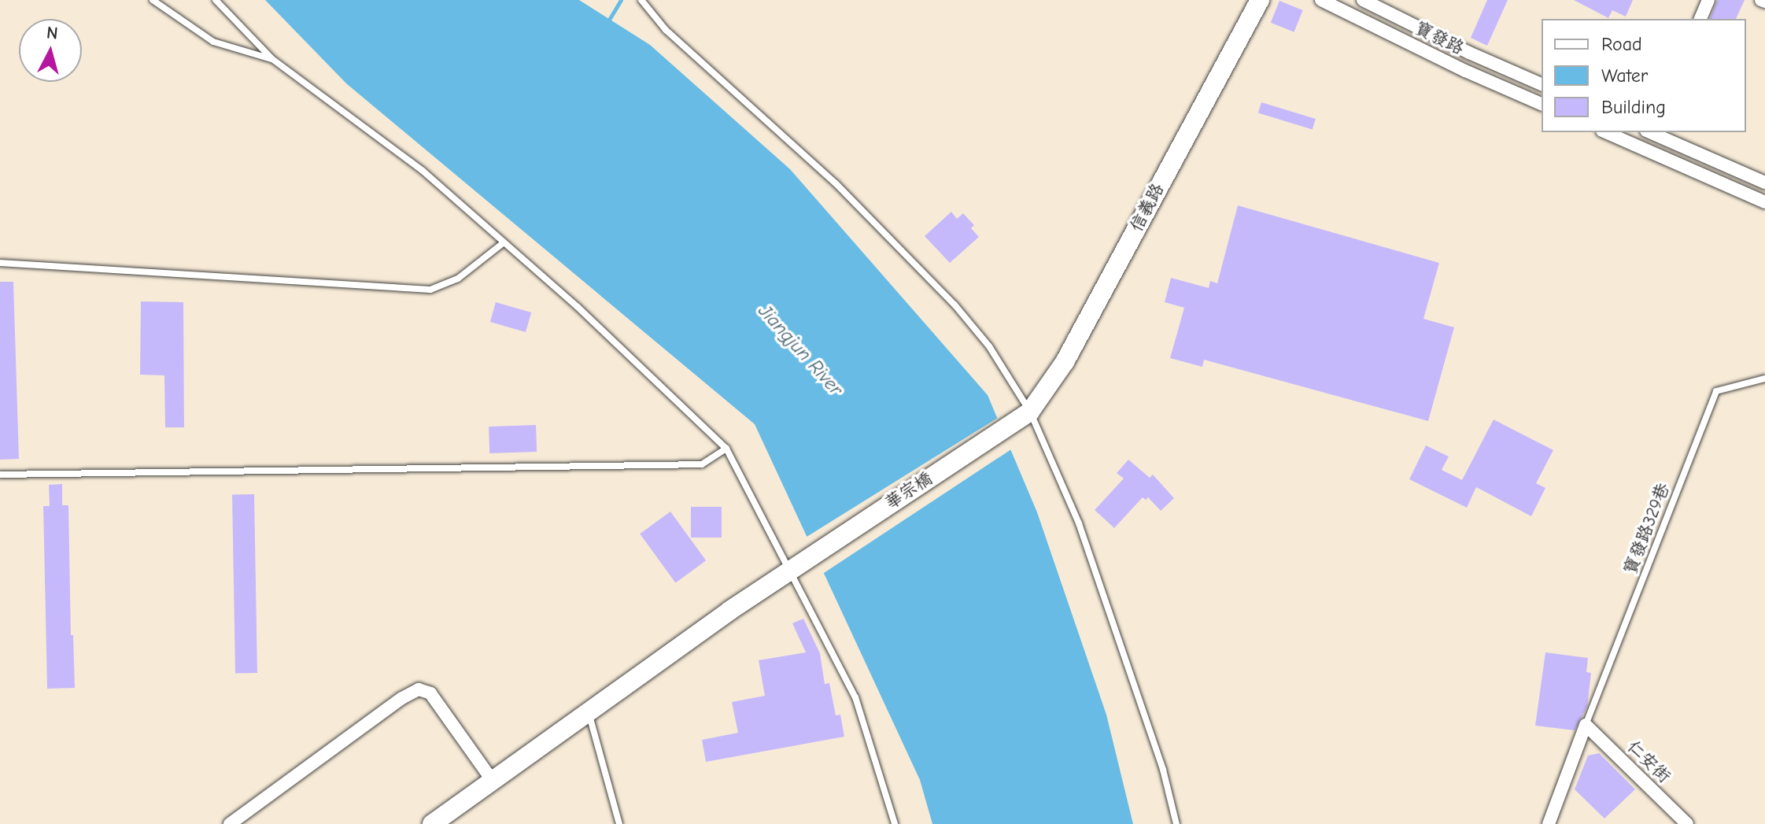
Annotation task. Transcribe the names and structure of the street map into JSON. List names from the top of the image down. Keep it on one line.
{"streets":{"street":["寶發路","信義路","華宗橋","仁安街"],"lane":["寶發路329巷"]},"crossings":[["信義路","華宗橋"],["寶發路329巷","仁安街"]],"water":["Jiangjun River"],"legend":["Road","Water","Building"],"north":"top"}
